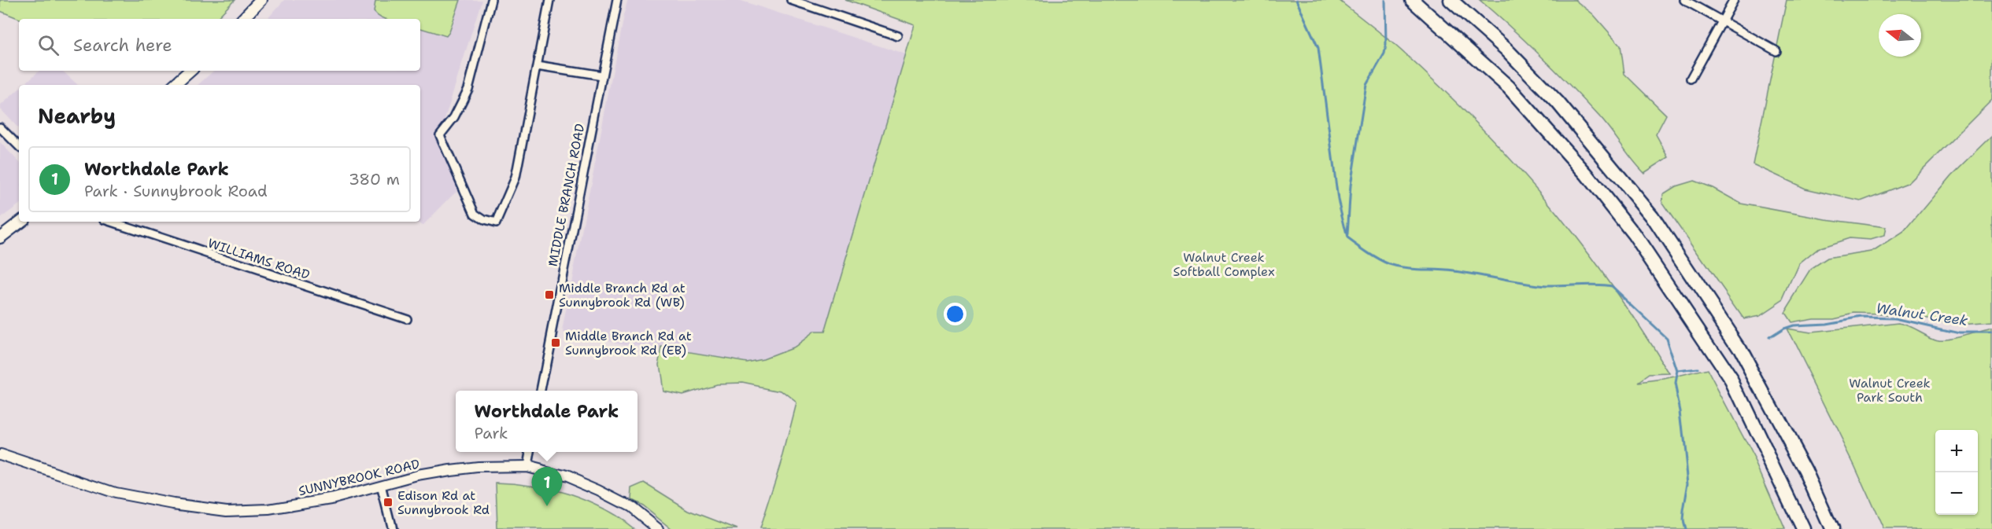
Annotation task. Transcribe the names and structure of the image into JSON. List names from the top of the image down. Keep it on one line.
{"streets":{"main road":["SUNNYBROOK ROAD"],"street":["MIDDLE BRANCH ROAD","WILLIAMS ROAD"]},"water":["Walnut Creek"],"parks":["Walnut Creek Softball Complex","Walnut Creek Park South"],"places":{"transit":["Middle Branch Rd at Sunnybrook Rd (WB)","Middle Branch Rd at Sunnybrook Rd (EB)","Edison Rd at Sunnybrook Rd"]},"north":"left","page":{"search":"Search here","heading":"Nearby","list":[{"mark":"1","name":"Worthdale Park","note":"Park · Sunnybrook Road","value":"380 m"}],"popup":["Worthdale Park","Park"],"map_buttons":["+","−"],"pins":"1"}}
